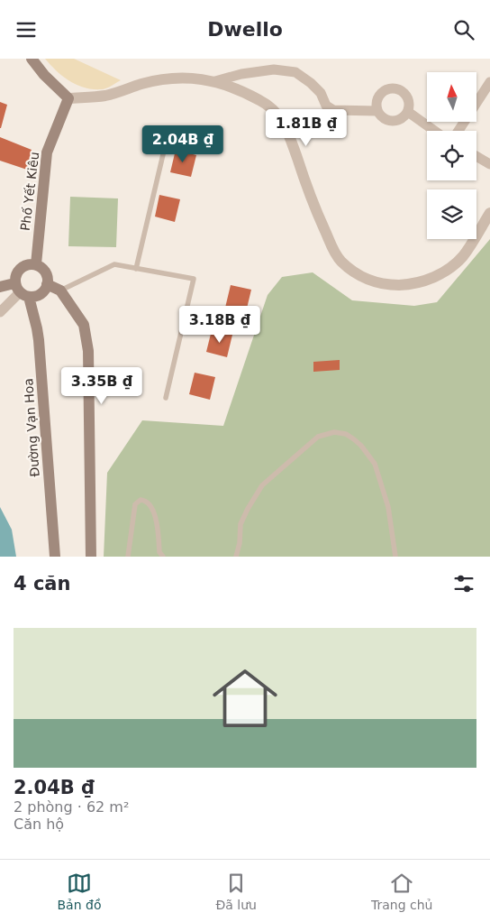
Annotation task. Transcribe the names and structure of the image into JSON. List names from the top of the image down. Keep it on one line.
{"streets":{"main road":["Phố Yết Kiêu","Đường Vạn Hoa"]},"crossings":[["Phố Yết Kiêu","Đường Vạn Hoa"]],"north":"top","page":{"header":"Dwello","price":["1.81B ₫","2.04B ₫","3.18B ₫","3.35B ₫"],"heading":"4 căn","list":[{"name":"2.04B ₫","note":"2 phòng · 62 m² · Căn hộ"}],"tabs":["Bản đồ","Đã lưu","Trang chủ"]}}
